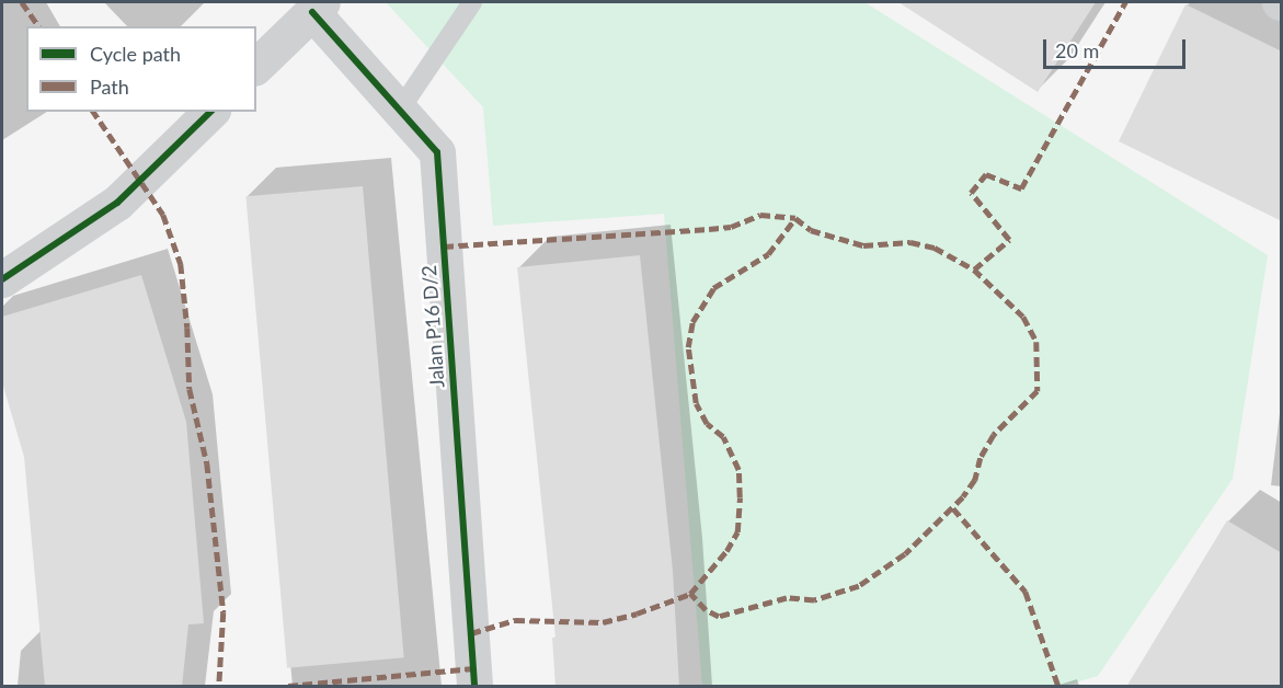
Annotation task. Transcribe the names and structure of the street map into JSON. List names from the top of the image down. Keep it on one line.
{"streets":{"street":["Jalan P16 D/2"]},"legend":["Cycle path","Path"],"scale_bar":"20 m"}
